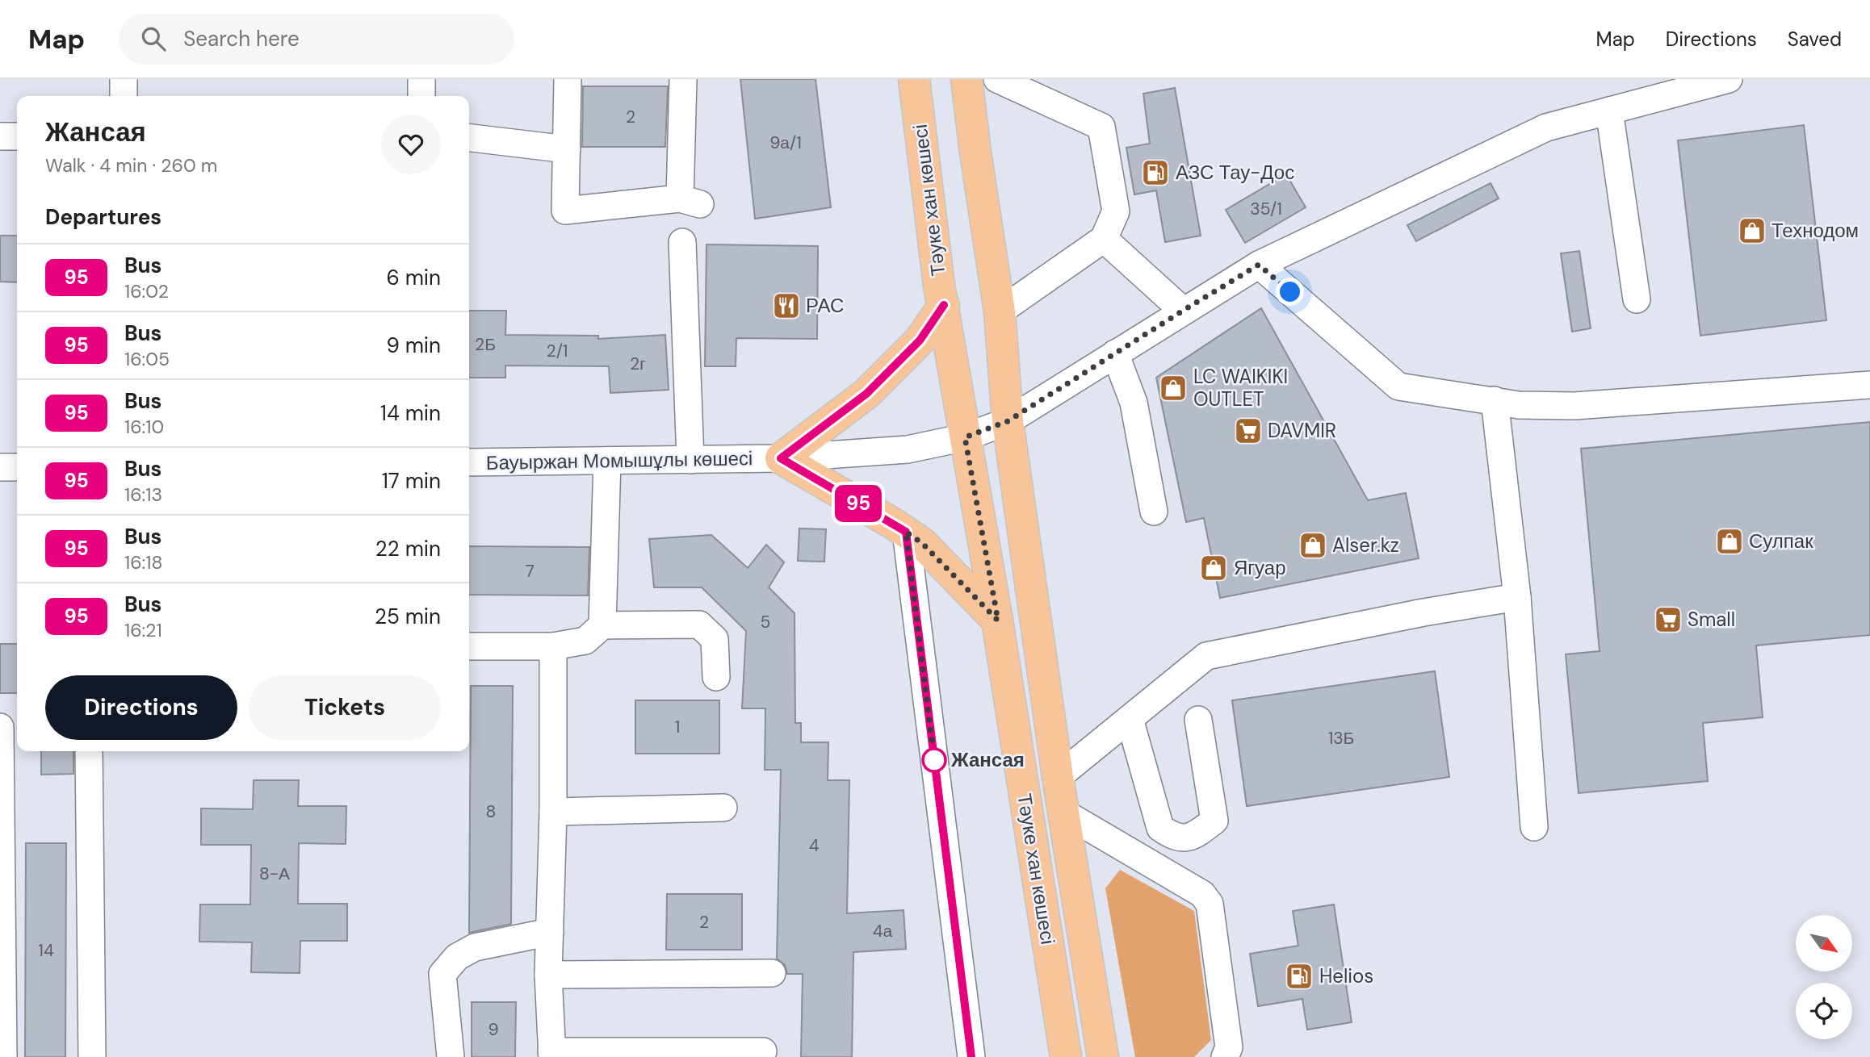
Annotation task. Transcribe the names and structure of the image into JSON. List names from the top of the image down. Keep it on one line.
{"streets":{"main road":["Тәуке хан көшесі"],"street":["Бауыржан Момышұлы көшесі"]},"crossings":[["Тәуке хан көшесі","Бауыржан Момышұлы көшесі"]],"places":{"fuel station":["АЗС Тау-Дос","Helios"],"shop":["Технодом","LC WAIKIKI OUTLET","Сулпак","Alser.kz","Ягуар"],"restaurant":["РАС"],"supermarket":["DAVMIR","Small"],"other":["Жансая"]},"lines":["bus line 95"],"house_numbers":["2","9а/1","35/1","2Б","2/1","2г","7","5","1","13Б","8","4","8-А","2","4а","14","9"],"north":"bottom right","page":{"header":"Map","search":"Search here","nav":["Map","Directions","Saved"],"on_map":"95","heading":[["Жансая","Walk · 4 min · 260 m"],"Departures"],"list":[{"mark":"95","name":"Bus","note":"16:02","value":"6 min"},{"mark":"95","name":"Bus","note":"16:05","value":"9 min"},{"mark":"95","name":"Bus","note":"16:10","value":"14 min"},{"mark":"95","name":"Bus","note":"16:13","value":"17 min"},{"mark":"95","name":"Bus","note":"16:18","value":"22 min"},{"mark":"95","name":"Bus","note":"16:21","value":"25 min"}],"buttons":["Directions","Tickets"]}}
